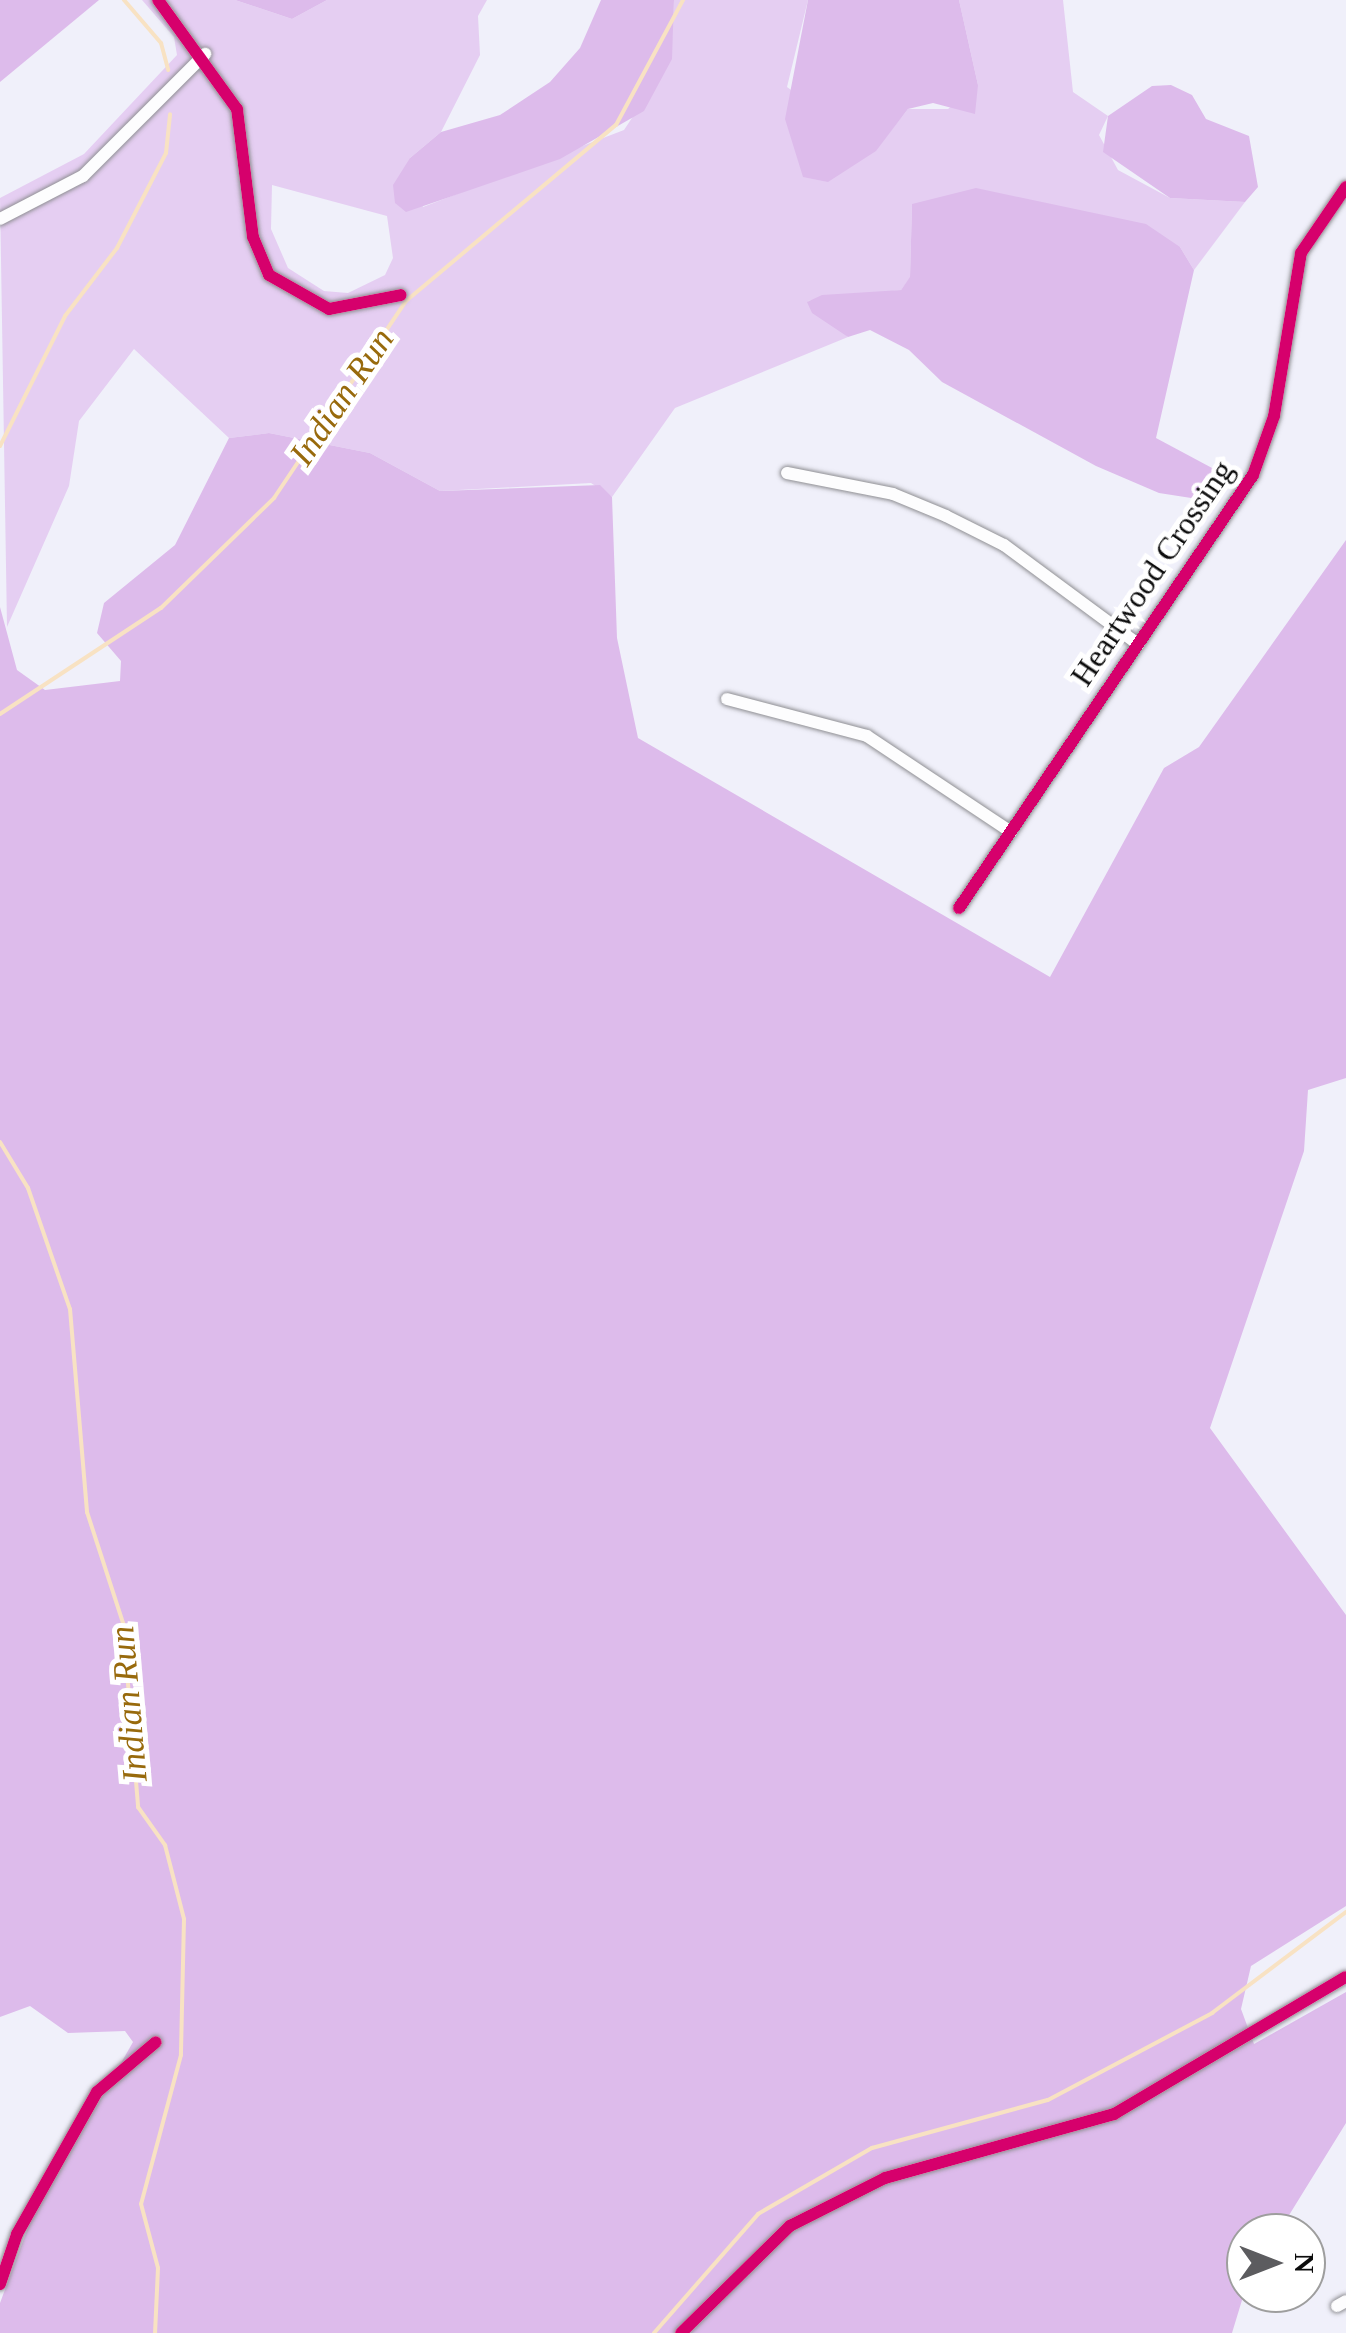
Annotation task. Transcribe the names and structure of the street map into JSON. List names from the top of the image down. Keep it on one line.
{"streets":{"street":["Heartwood Crossing"]},"water":["Indian Run"],"north":"right"}
